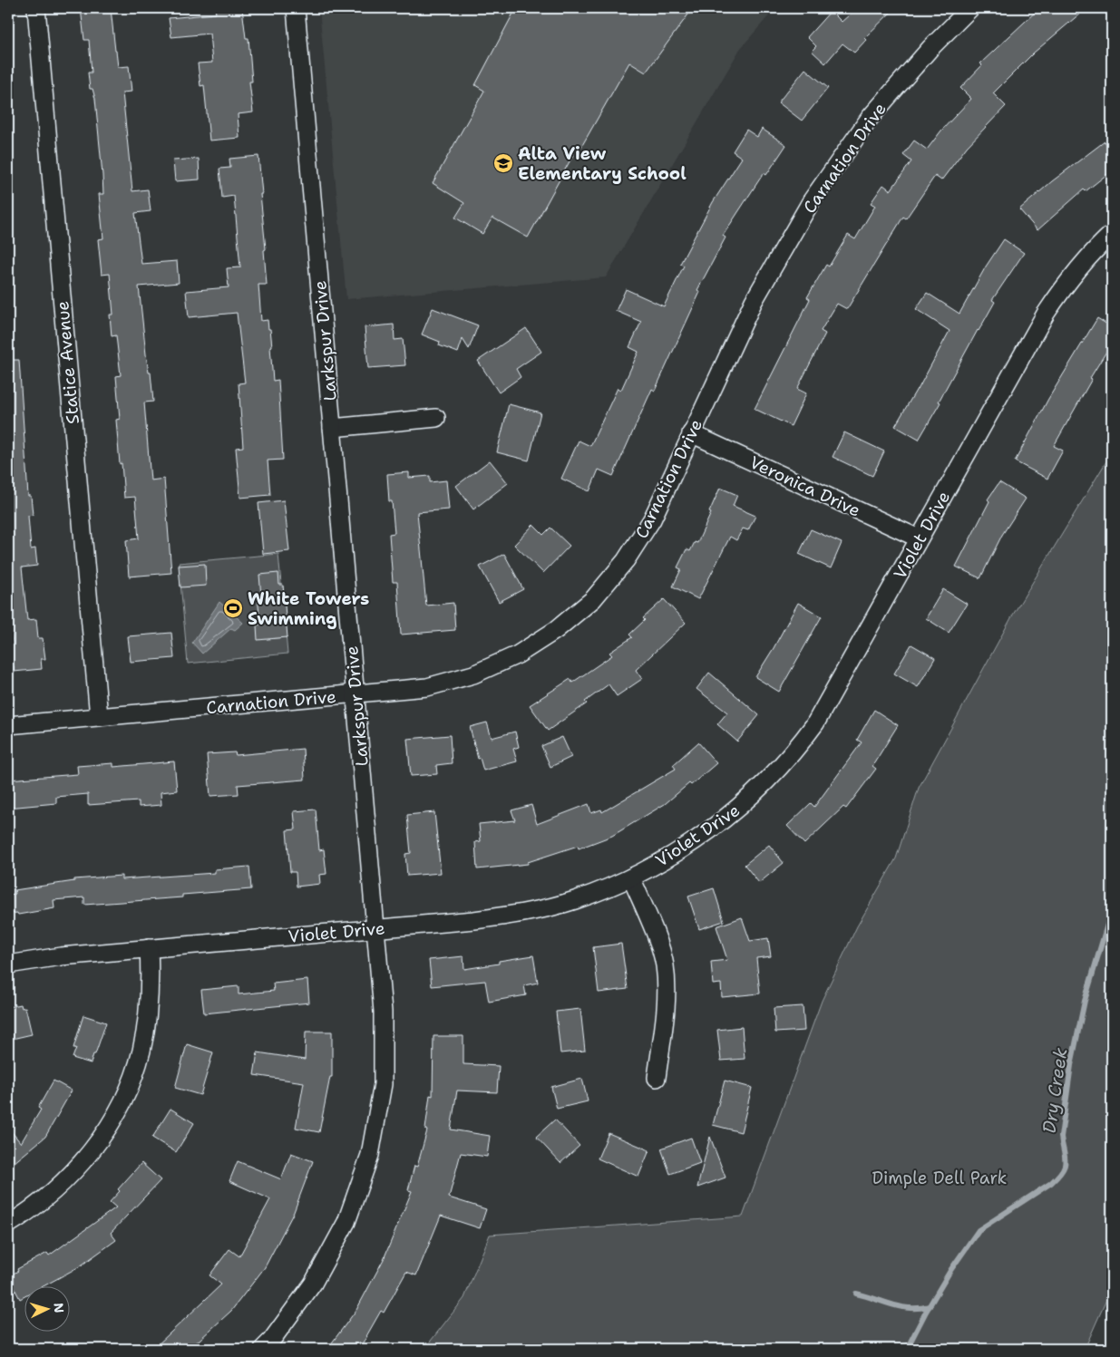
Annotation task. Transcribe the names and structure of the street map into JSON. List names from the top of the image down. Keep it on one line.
{"streets":{"street":["Carnation Drive","Larkspur Drive","Statice Avenue","Veronica Drive","Violet Drive"]},"crossings":[["Carnation Drive","Larkspur Drive"],["Carnation Drive","Statice Avenue"],["Carnation Drive","Veronica Drive"],["Larkspur Drive","Violet Drive"],["Veronica Drive","Violet Drive"]],"water":["Dry Creek"],"parks":["Dimple Dell Park"],"places":{"school or university":["Alta View Elementary School"],"sports":["White Towers Swimming"]},"north":"right"}
